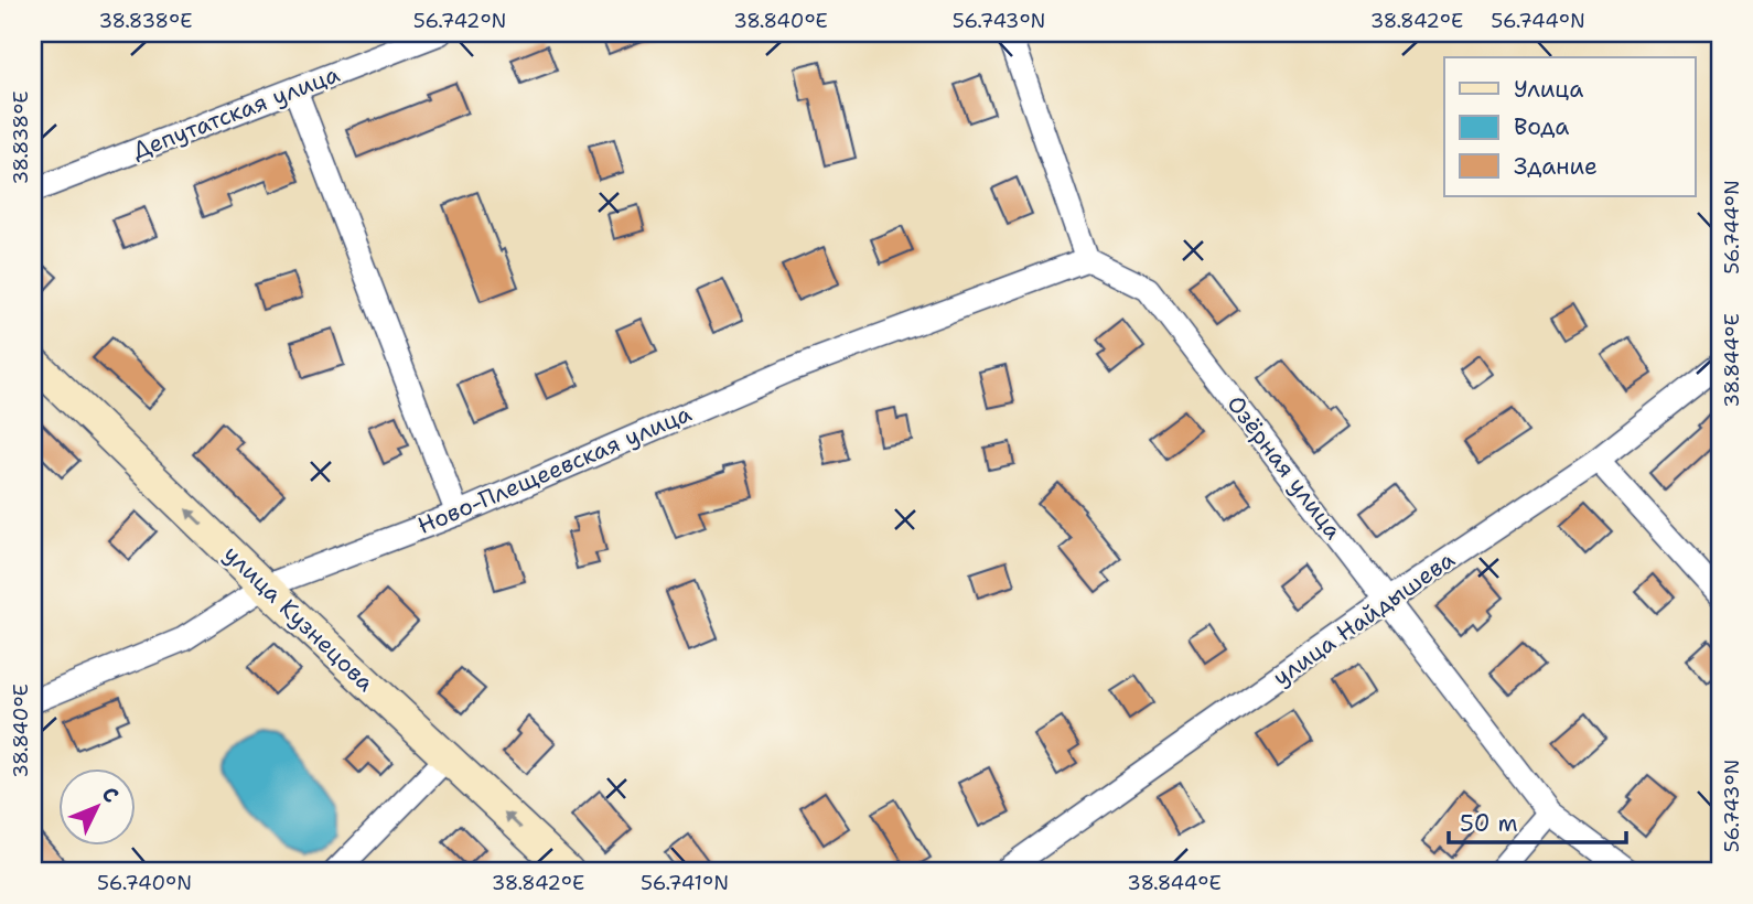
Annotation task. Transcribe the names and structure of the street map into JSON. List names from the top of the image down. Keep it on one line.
{"streets":{"street":["Депутатская улица","Озёрная улица","Ново-Плещеевская улица","улица Кузнецова","улица Найдышева"]},"crossings":[["Озёрная улица","Ново-Плещеевская улица"],["Озёрная улица","улица Найдышева"],["Ново-Плещеевская улица","улица Кузнецова"]],"one_way":["улица Кузнецова"],"legend":["Улица","Вода","Здание"],"scale_bar":"50 m","north":"top right","coordinates":["38.838°E","56.742°N","38.840°E","56.743°N","38.842°E","56.744°N","38.844°E","56.740°N","56.741°N"]}
